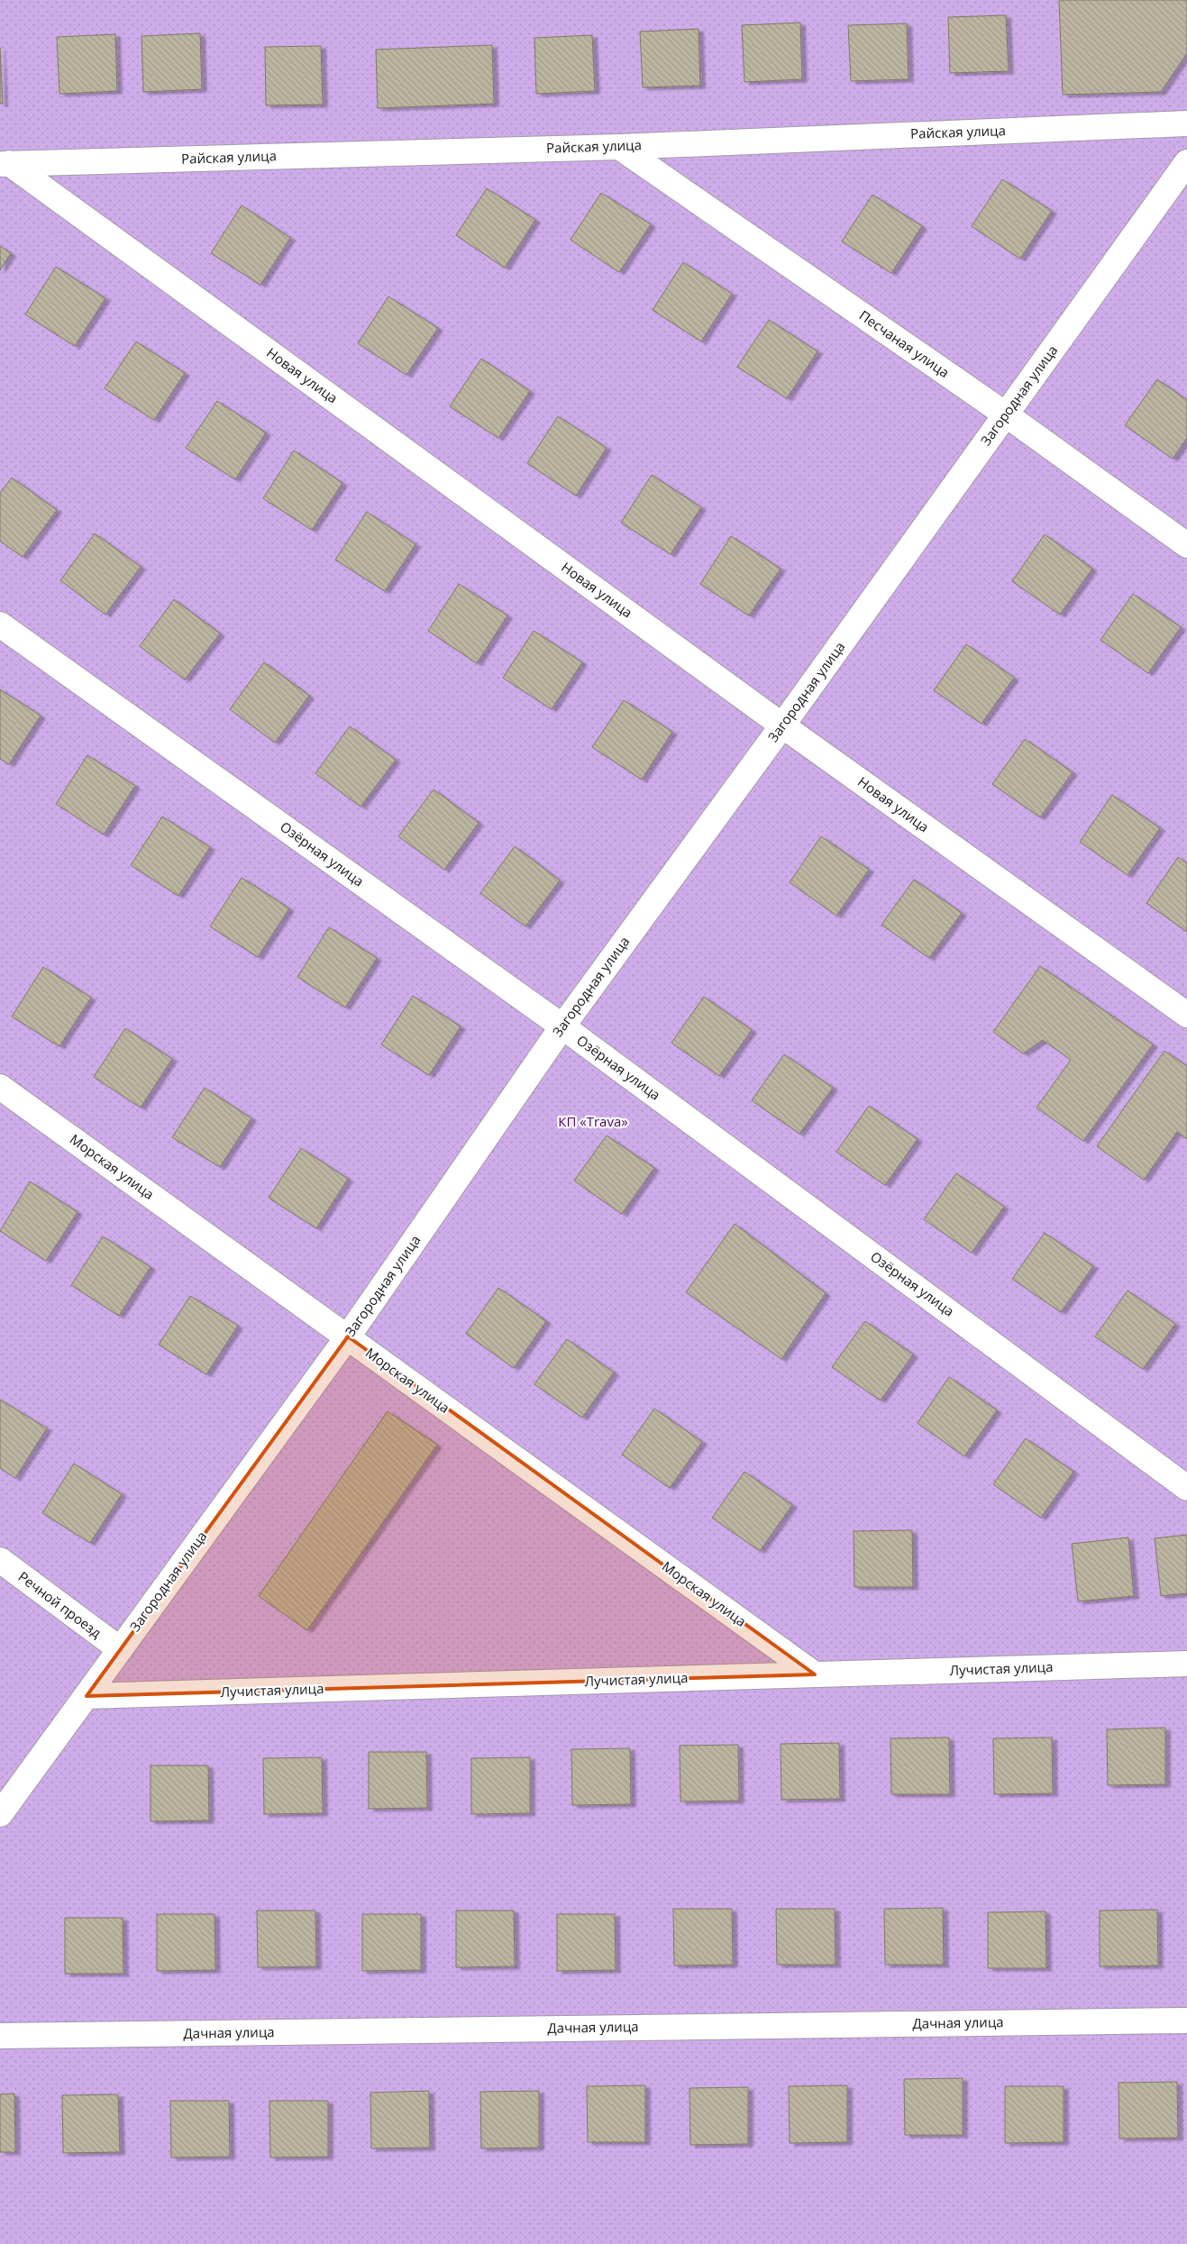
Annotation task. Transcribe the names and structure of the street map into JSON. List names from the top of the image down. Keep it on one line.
{"streets":{"street":["Райская улица","Песчаная улица","Новая улица","Загородная улица","Озёрная улица","Морская улица","Речной проезд","Лучистая улица","Дачная улица"]},"crossings":[["Райская улица","Песчаная улица"],["Райская улица","Новая улица"],["Песчаная улица","Загородная улица"],["Новая улица","Загородная улица"],["Загородная улица","Озёрная улица"],["Загородная улица","Морская улица"],["Загородная улица","Речной проезд"],["Загородная улица","Лучистая улица"],["Морская улица","Лучистая улица"]],"parks":["КП «Trava»"]}
